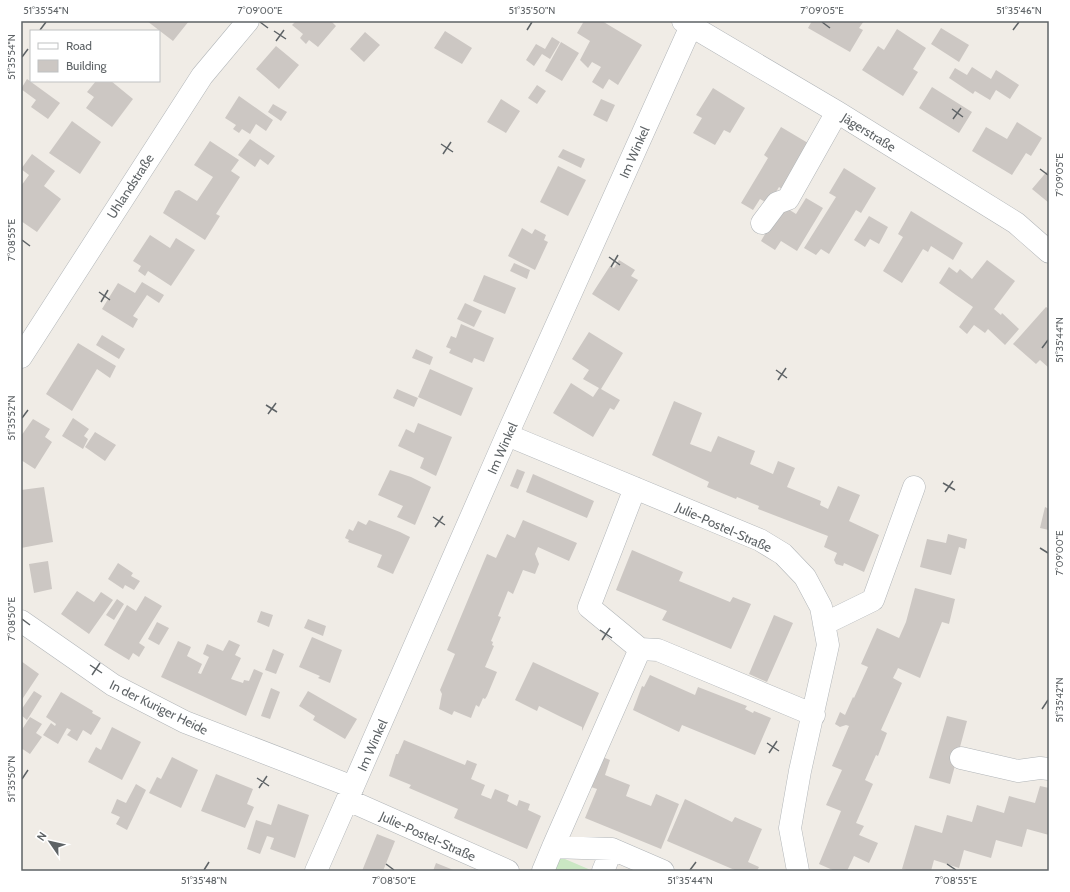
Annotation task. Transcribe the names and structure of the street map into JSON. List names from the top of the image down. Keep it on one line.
{"streets":{"street":["Jägerstraße","Im Winkel","Uhlandstraße","Julie-Postel-Straße","In der Kuriger Heide"]},"crossings":[["Jägerstraße","Im Winkel"],["Im Winkel","Julie-Postel-Straße"],["Im Winkel","In der Kuriger Heide"],["Julie-Postel-Straße","In der Kuriger Heide"]],"legend":["Road","Building"],"north":"top left","coordinates":["51°35'54\"N","7°09'00\"E","51°35'50\"N","7°09'05\"E","51°35'46\"N","7°08'55\"E","51°35'44\"N","51°35'52\"N","7°08'50\"E","51°35'42\"N","51°35'48\"N"]}
